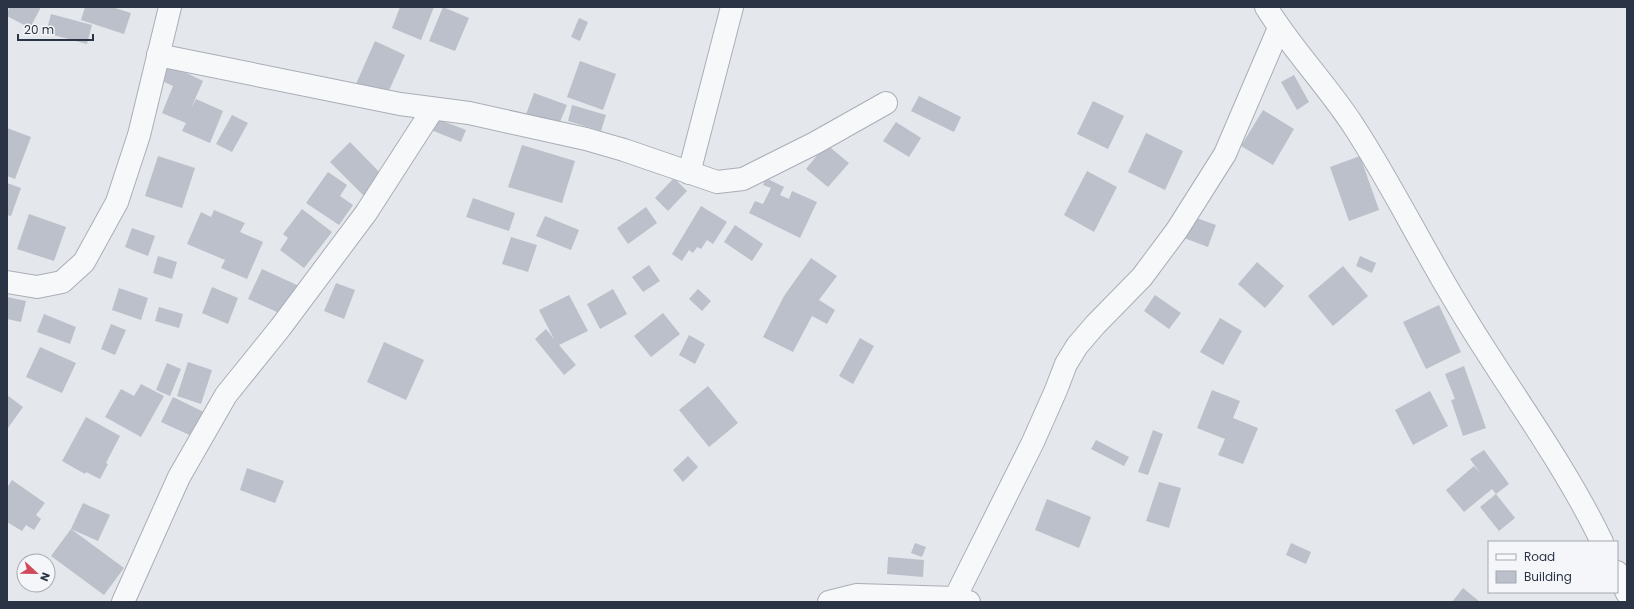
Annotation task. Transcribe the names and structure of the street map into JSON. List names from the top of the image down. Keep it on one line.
{"legend":["Road","Building"],"scale_bar":"20 m","north":"right"}
